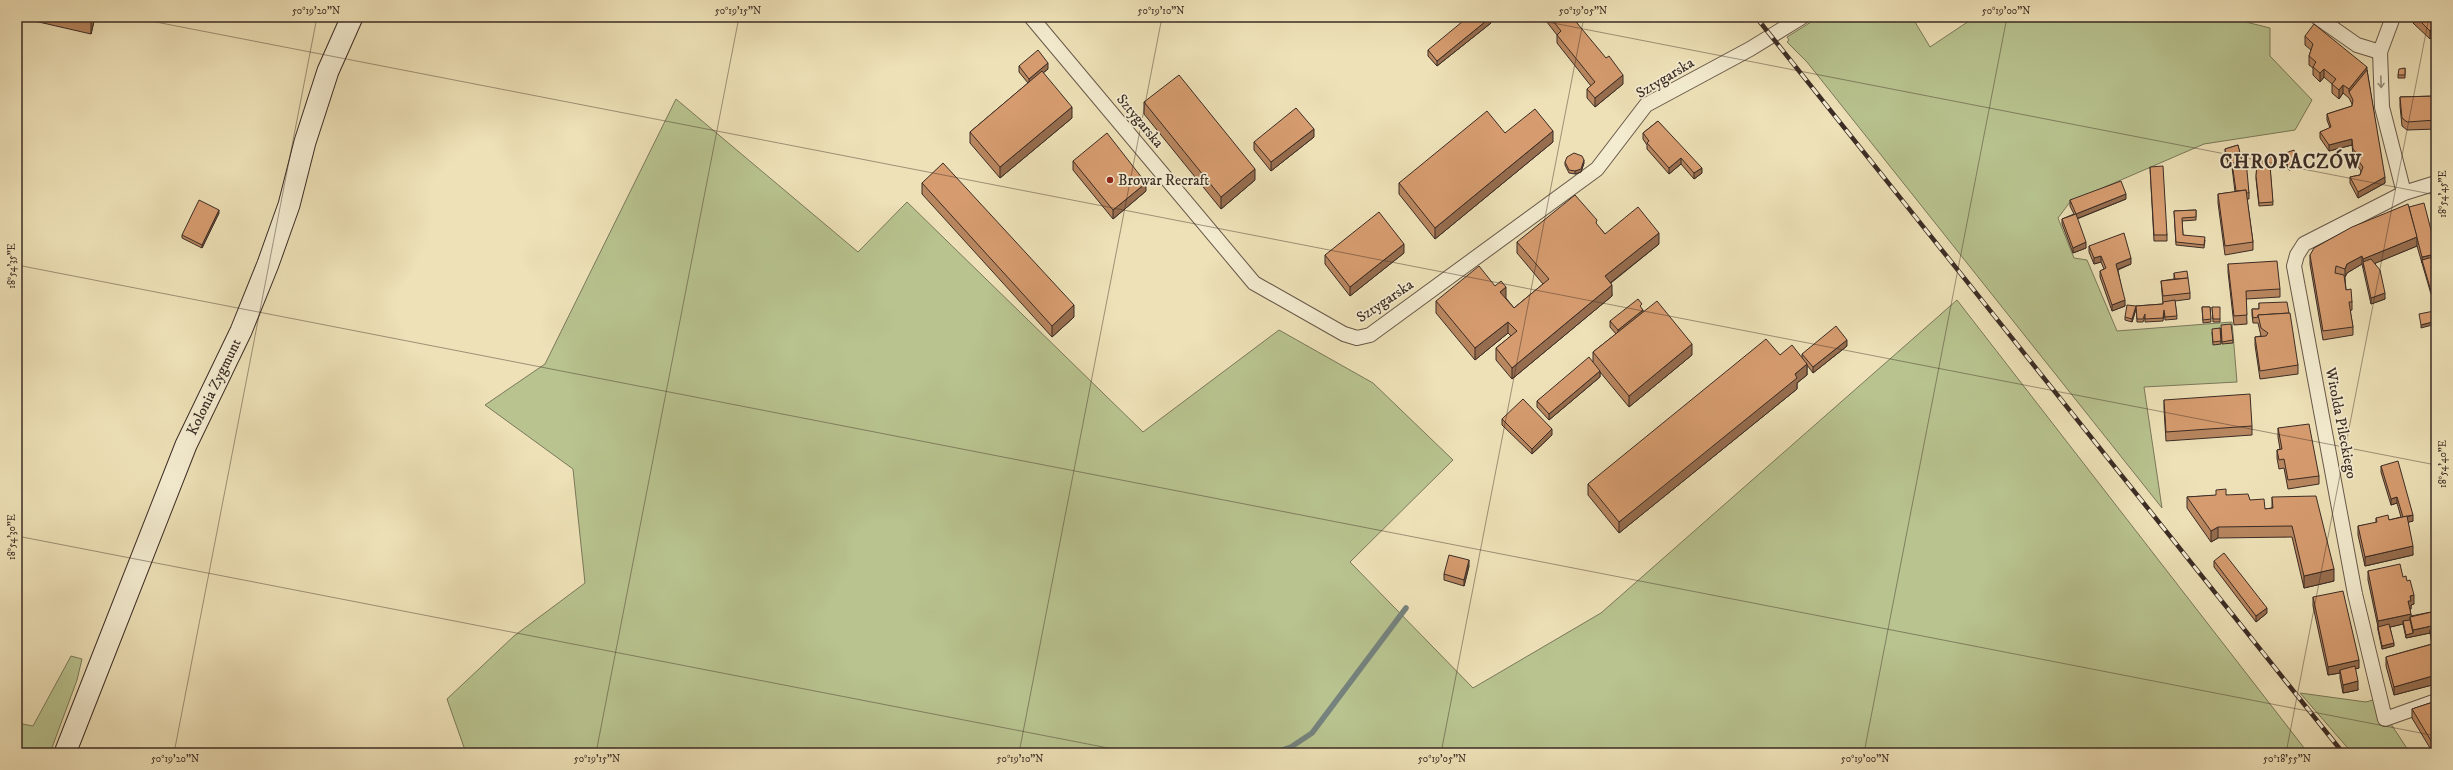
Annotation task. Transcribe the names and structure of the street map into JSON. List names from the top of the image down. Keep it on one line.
{"streets":{"street":["Sztygarska","Kolonia Zygmunt","Witolda Pileckiego"]},"districts":["CHROPACZÓW"],"places":["Browar Recraft"],"coordinates":["50°19'20\"N","50°19'15\"N","50°19'10\"N","50°19'05\"N","50°19'00\"N","18°54'45\"E","18°54'35\"E","18°54'40\"E","18°54'30\"E","50°18'55\"N"]}
